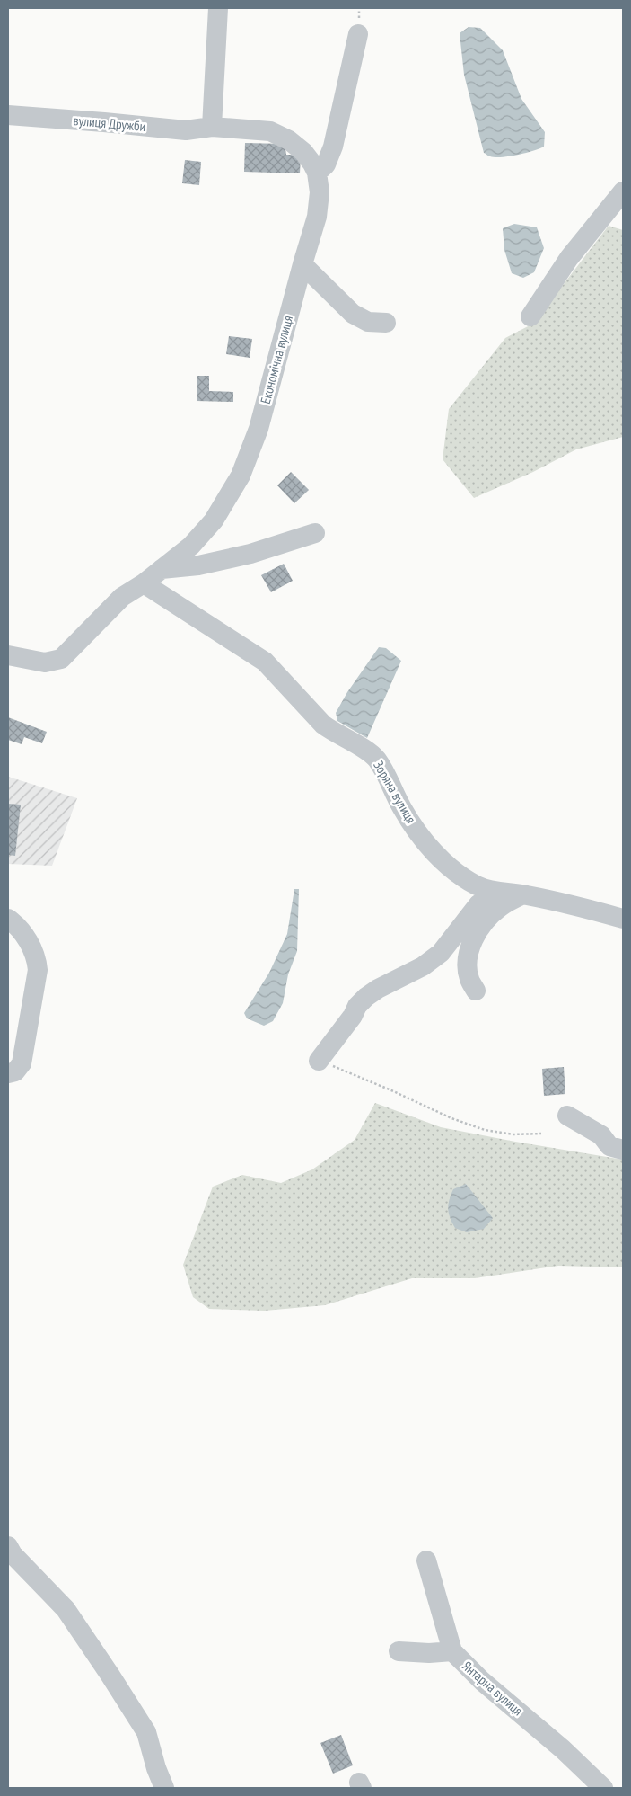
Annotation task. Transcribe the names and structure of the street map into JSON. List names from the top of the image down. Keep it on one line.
{"streets":{"street":["вулиця Дружби","Економічна вулиця","Зоряна вулиця","Янтарна вулиця"]},"crossings":[["вулиця Дружби","Економічна вулиця"],["Економічна вулиця","Зоряна вулиця"]]}
